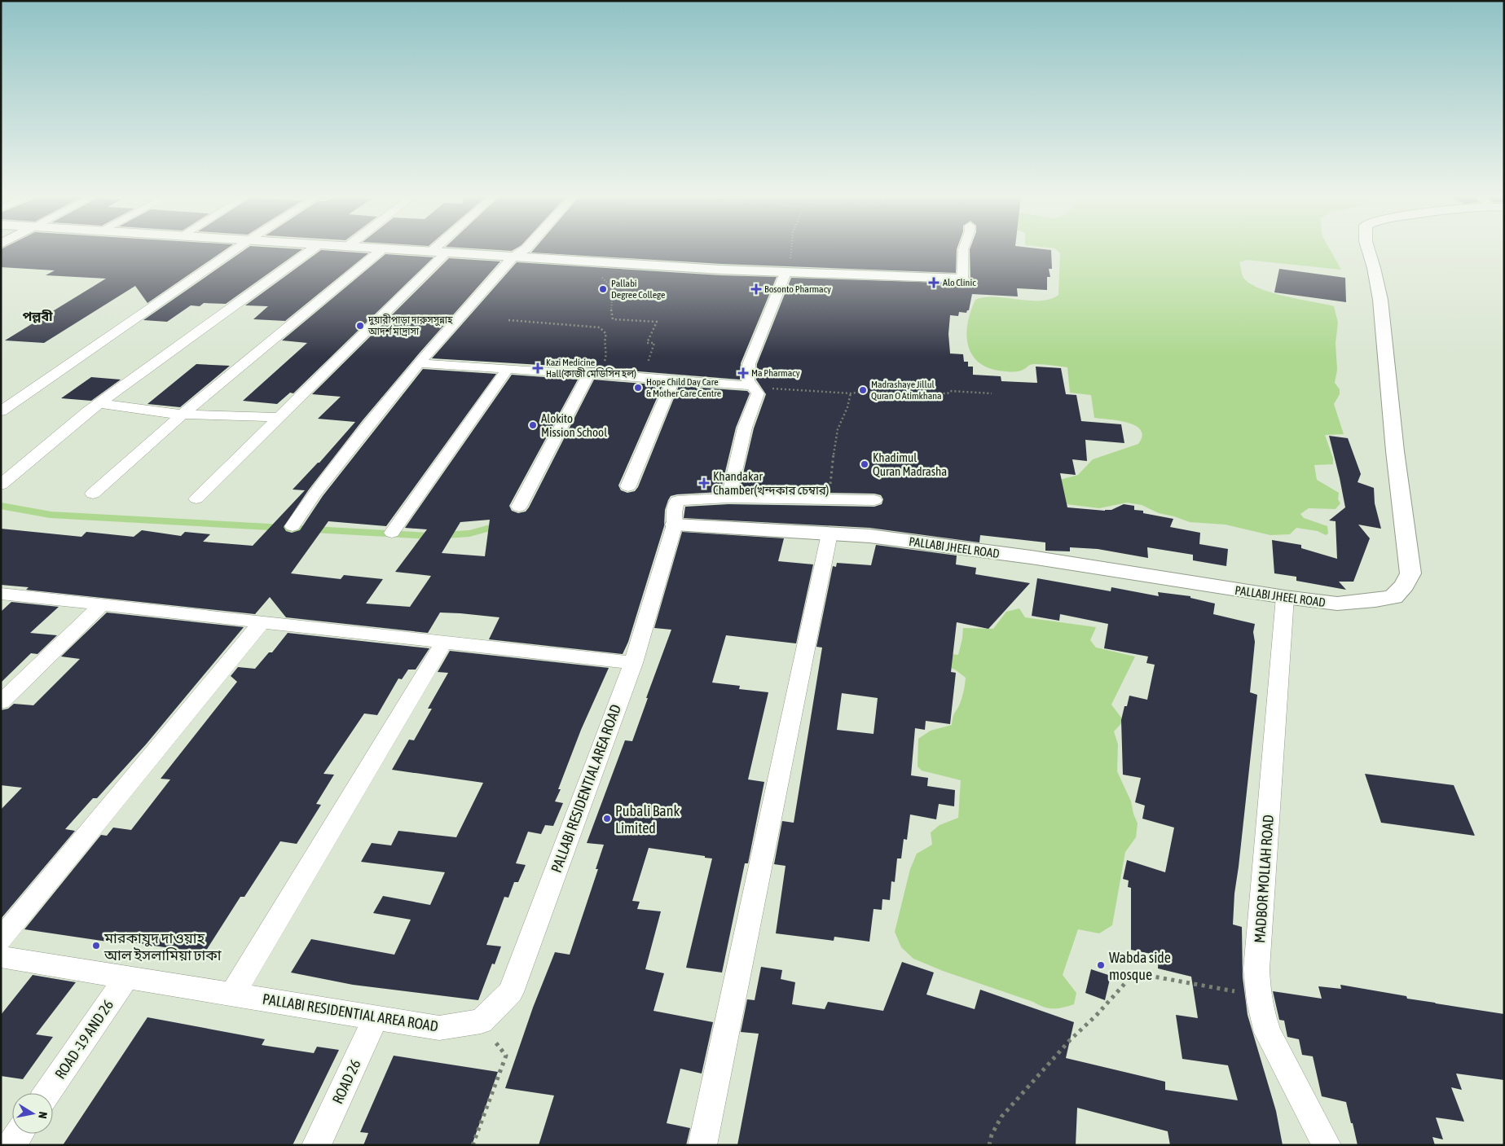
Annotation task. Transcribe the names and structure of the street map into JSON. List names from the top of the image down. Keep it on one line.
{"streets":{"street":["PALLABI JHEEL ROAD","PALLABI RESIDENTIAL AREA ROAD","MADBOR MOLLAH ROAD","ROAD -19 AND 26","ROAD 26"]},"crossings":[["PALLABI JHEEL ROAD","PALLABI RESIDENTIAL AREA ROAD"],["PALLABI JHEEL ROAD","MADBOR MOLLAH ROAD"],["PALLABI RESIDENTIAL AREA ROAD","ROAD -19 AND 26"],["PALLABI RESIDENTIAL AREA ROAD","ROAD 26"]],"districts":["পল্লবী"],"places":{"health":["Alo Clinic","Bosonto Pharmacy","Kazi Medicine Hall(কাজী মেডিসিন হল)","Ma Pharmacy","Khandakar Chamber(খন্দকার চেম্বার)"],"other":["Pallabi Degree College","দুয়ারীপাড়া দারুসসুন্নাহ আদর্শ মাদ্রাসা","Hope Child Day Care & Mother Care Centre","Madrashaye Jillul Quran O Atimkhana","Alokito Mission School","Khadimul Quran Madrasha","Pubali Bank Limited","মারকাযুদ দাওয়াহ আল ইসলামিয়া ঢাকা","Wabda side mosque"]},"north":"right"}
